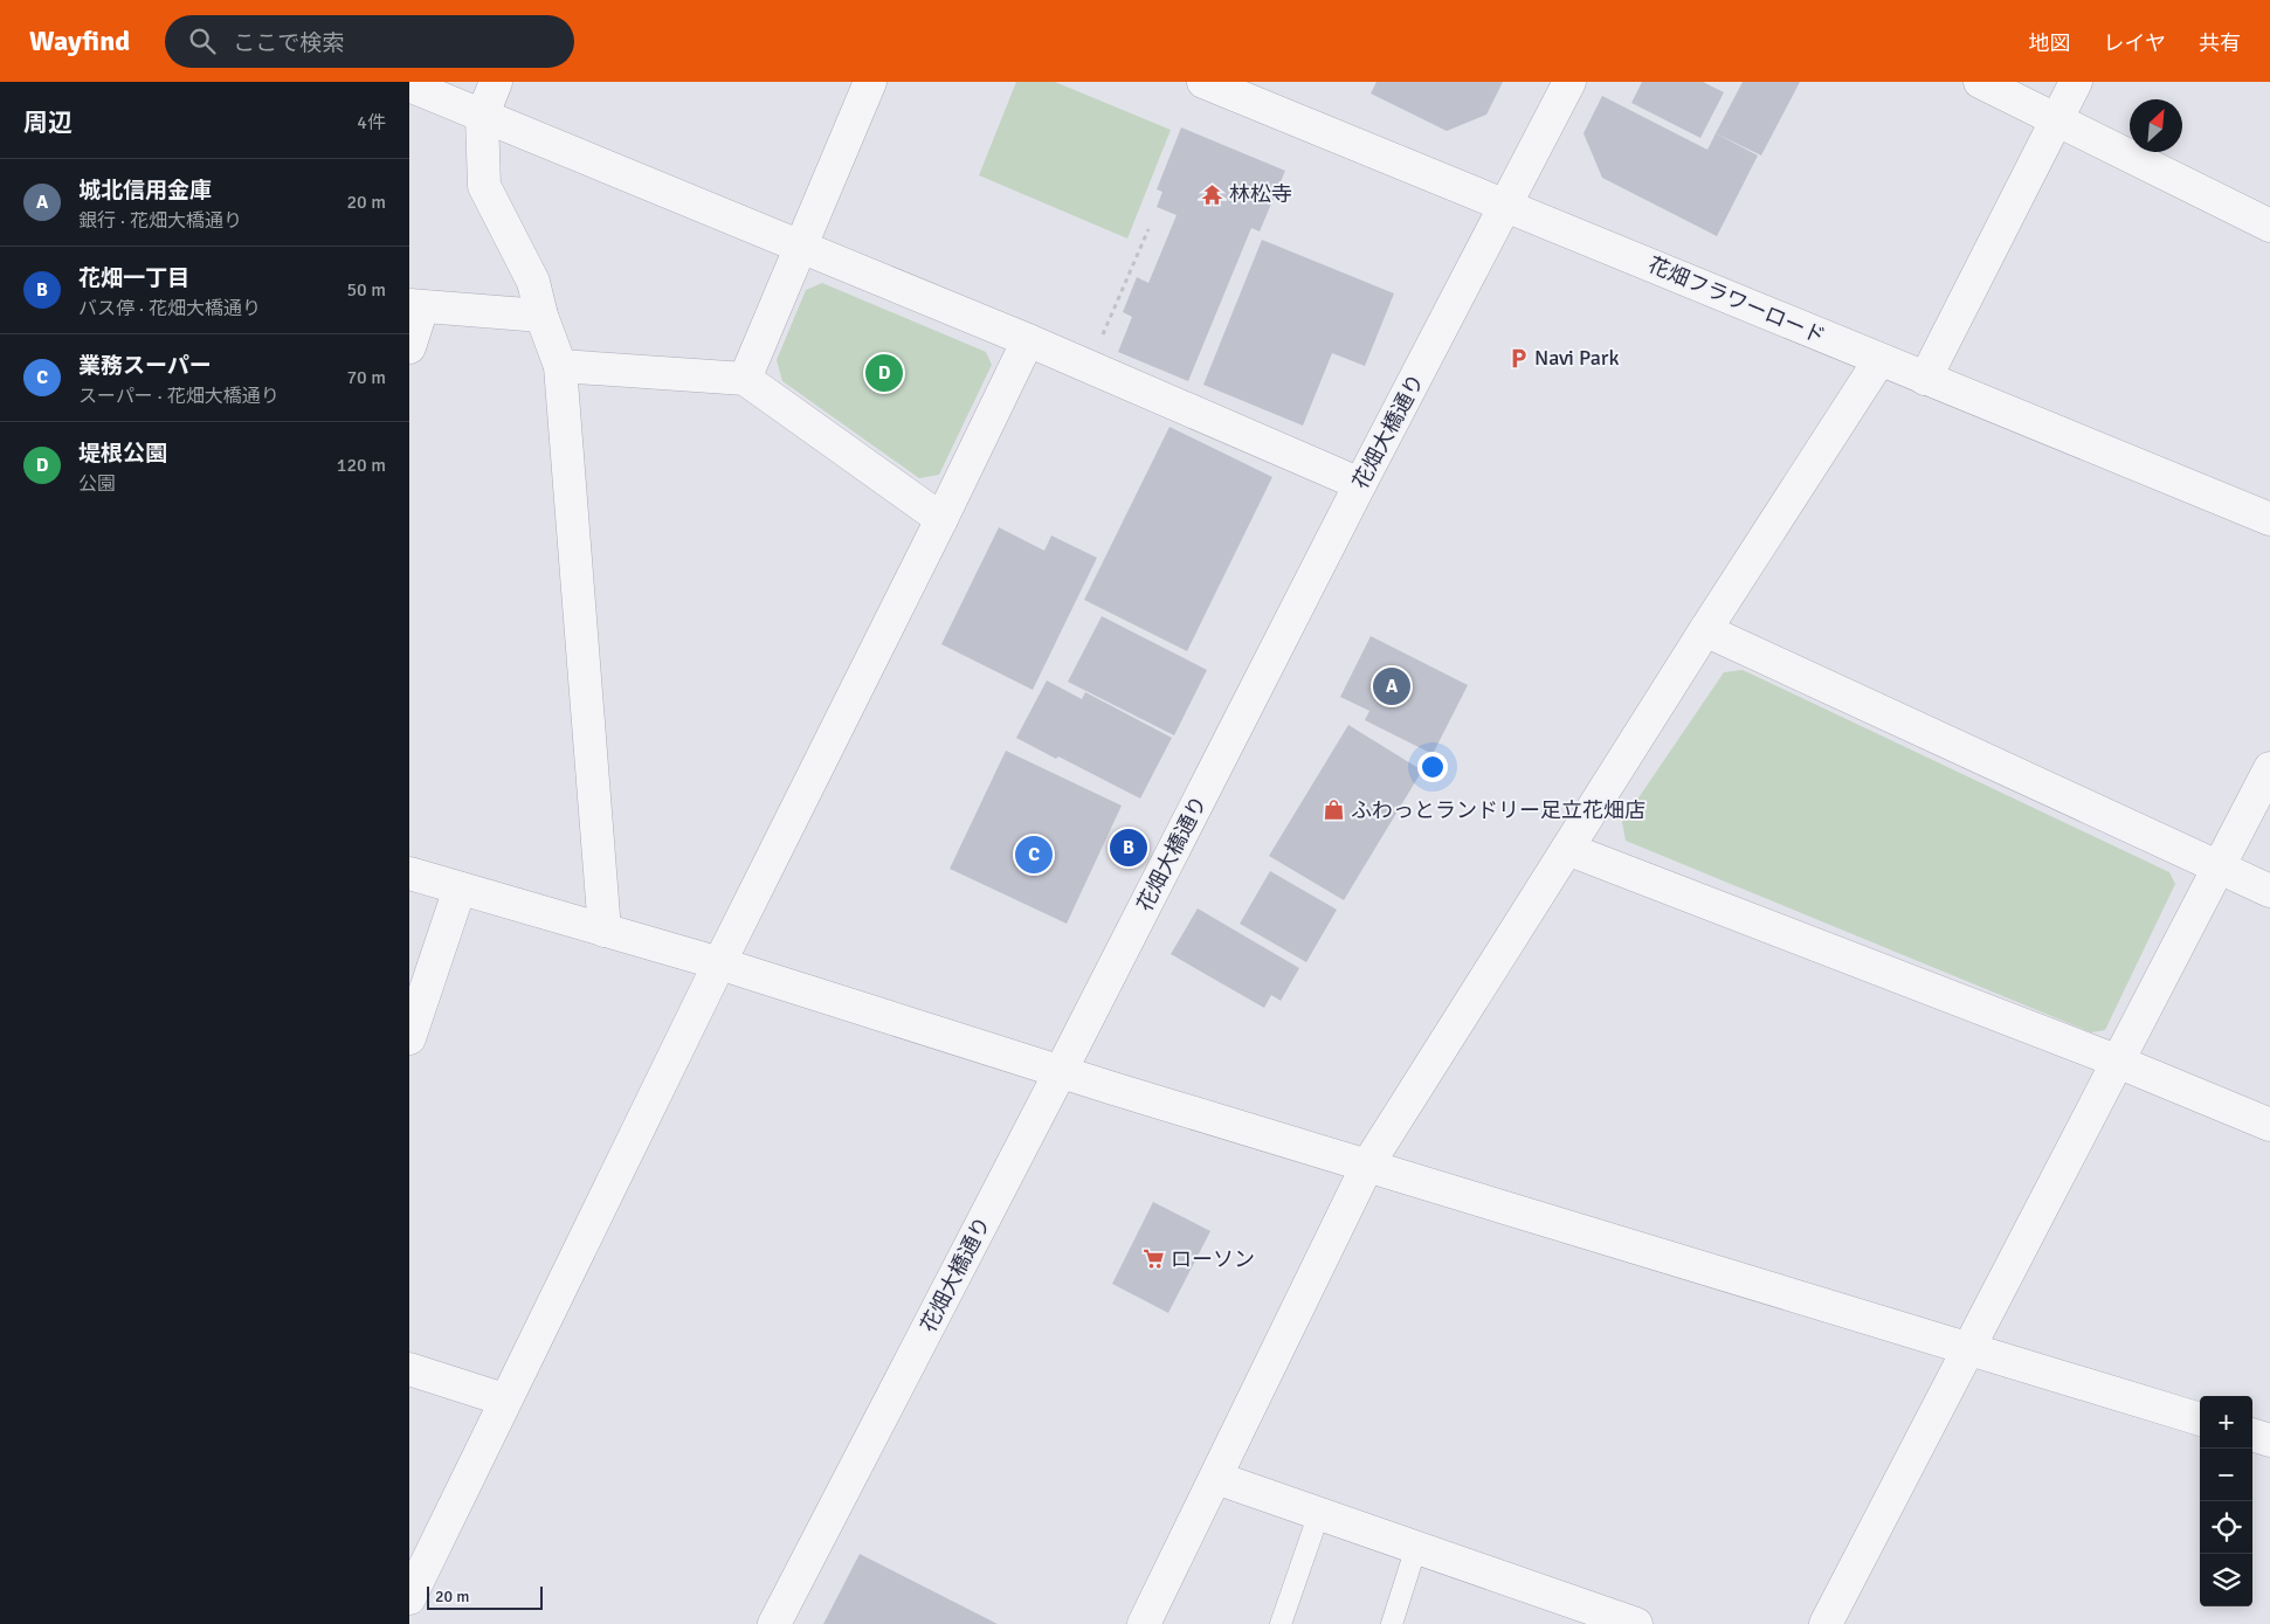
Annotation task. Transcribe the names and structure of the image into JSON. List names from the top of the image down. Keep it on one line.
{"streets":{"street":["花畑フラワーロード","花畑大橋通り"]},"crossings":[["花畑フラワーロード","花畑大橋通り"]],"places":{"temple":["林松寺"],"parking":["Navi Park"],"shop":["ふわっとランドリー足立花畑店"],"supermarket":["ローソン"]},"scale_bar":"20 m","north":"top right","page":{"header":"Wayfind","search":"ここで検索","nav":["地図","レイヤ","共有"],"heading":["周辺","4件"],"list":[{"mark":"A","name":"城北信用金庫","note":"銀行 · 花畑大橋通り","value":"20 m"},{"mark":"B","name":"花畑一丁目","note":"バス停 · 花畑大橋通り","value":"50 m"},{"mark":"C","name":"業務スーパー","note":"スーパー · 花畑大橋通り","value":"70 m"},{"mark":"D","name":"堤根公園","note":"公園","value":"120 m"}],"pins":["D","A","B","C"],"map_buttons":["+","−"],"scale":"20 m"}}
